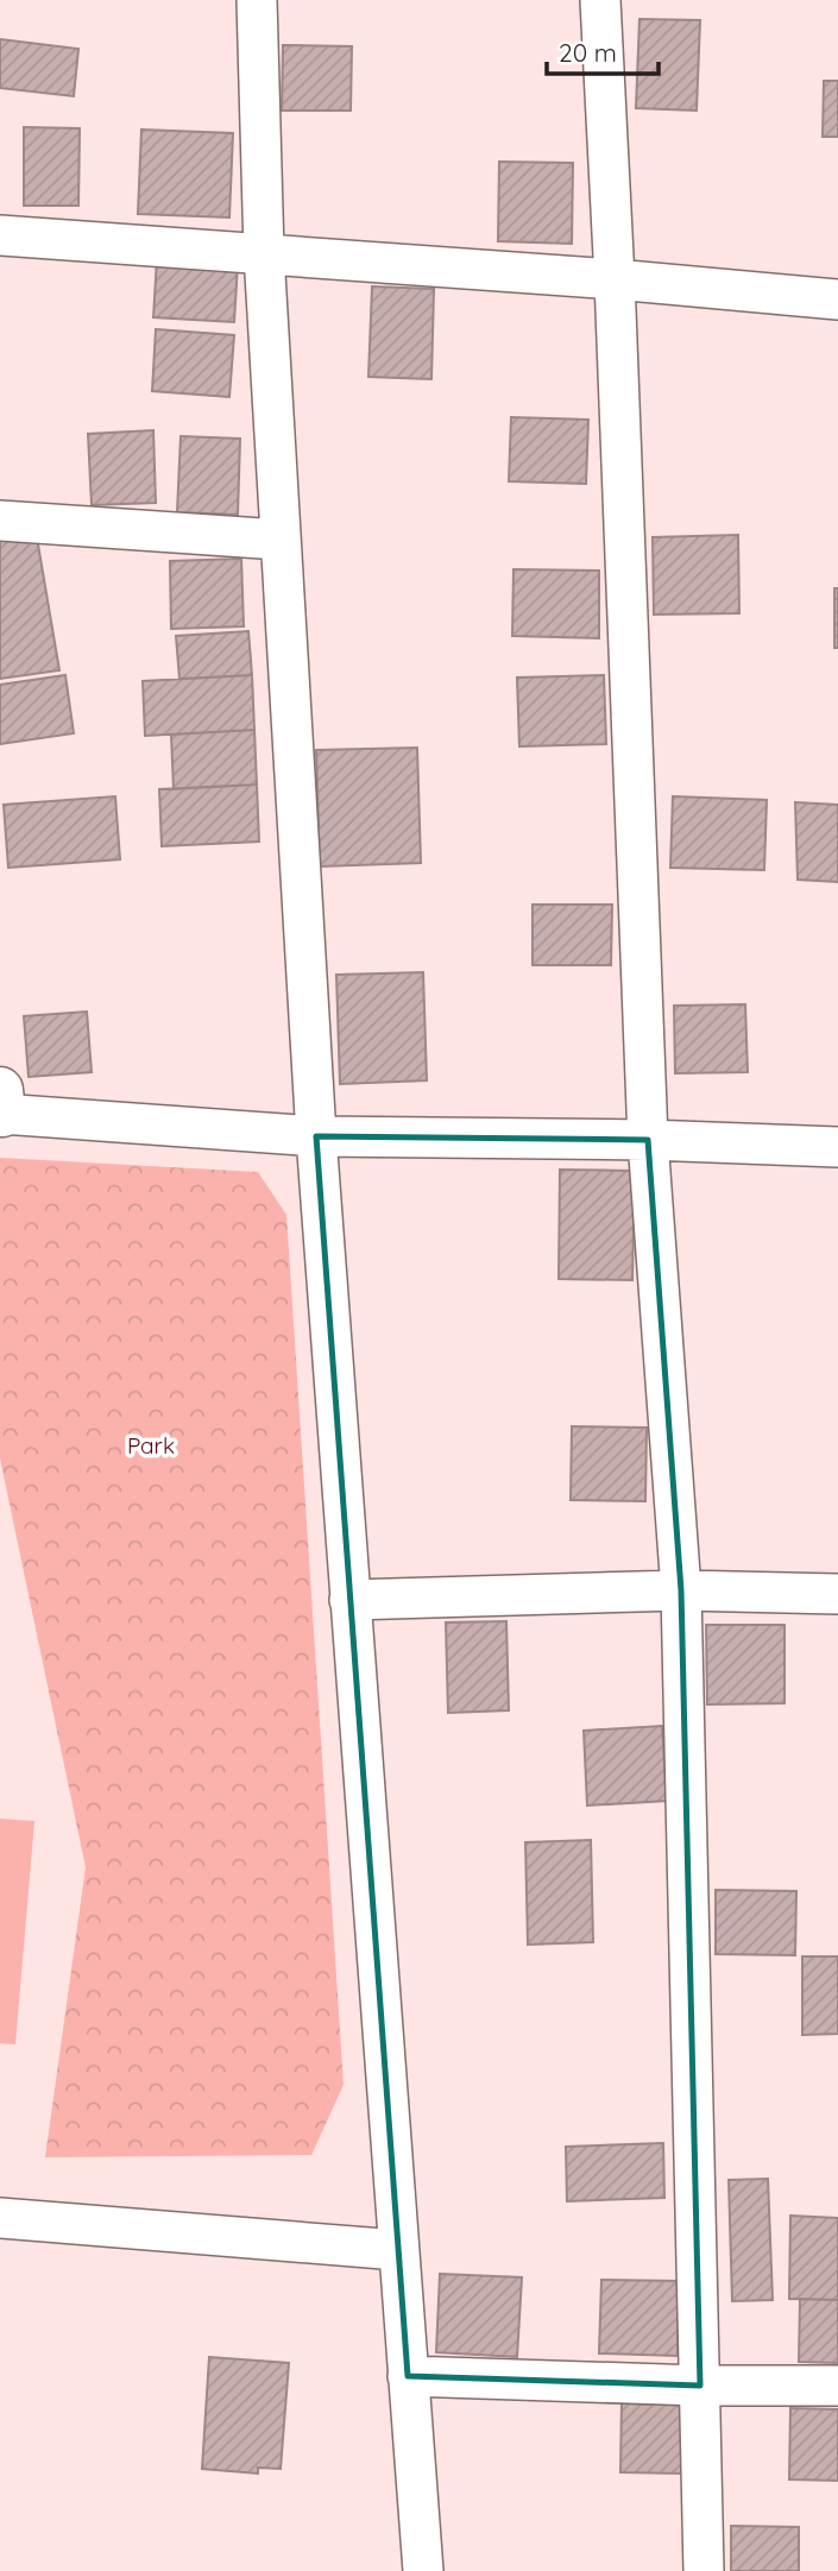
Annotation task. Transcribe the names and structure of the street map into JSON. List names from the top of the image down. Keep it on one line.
{"parks":["Park"],"scale_bar":"20 m"}
